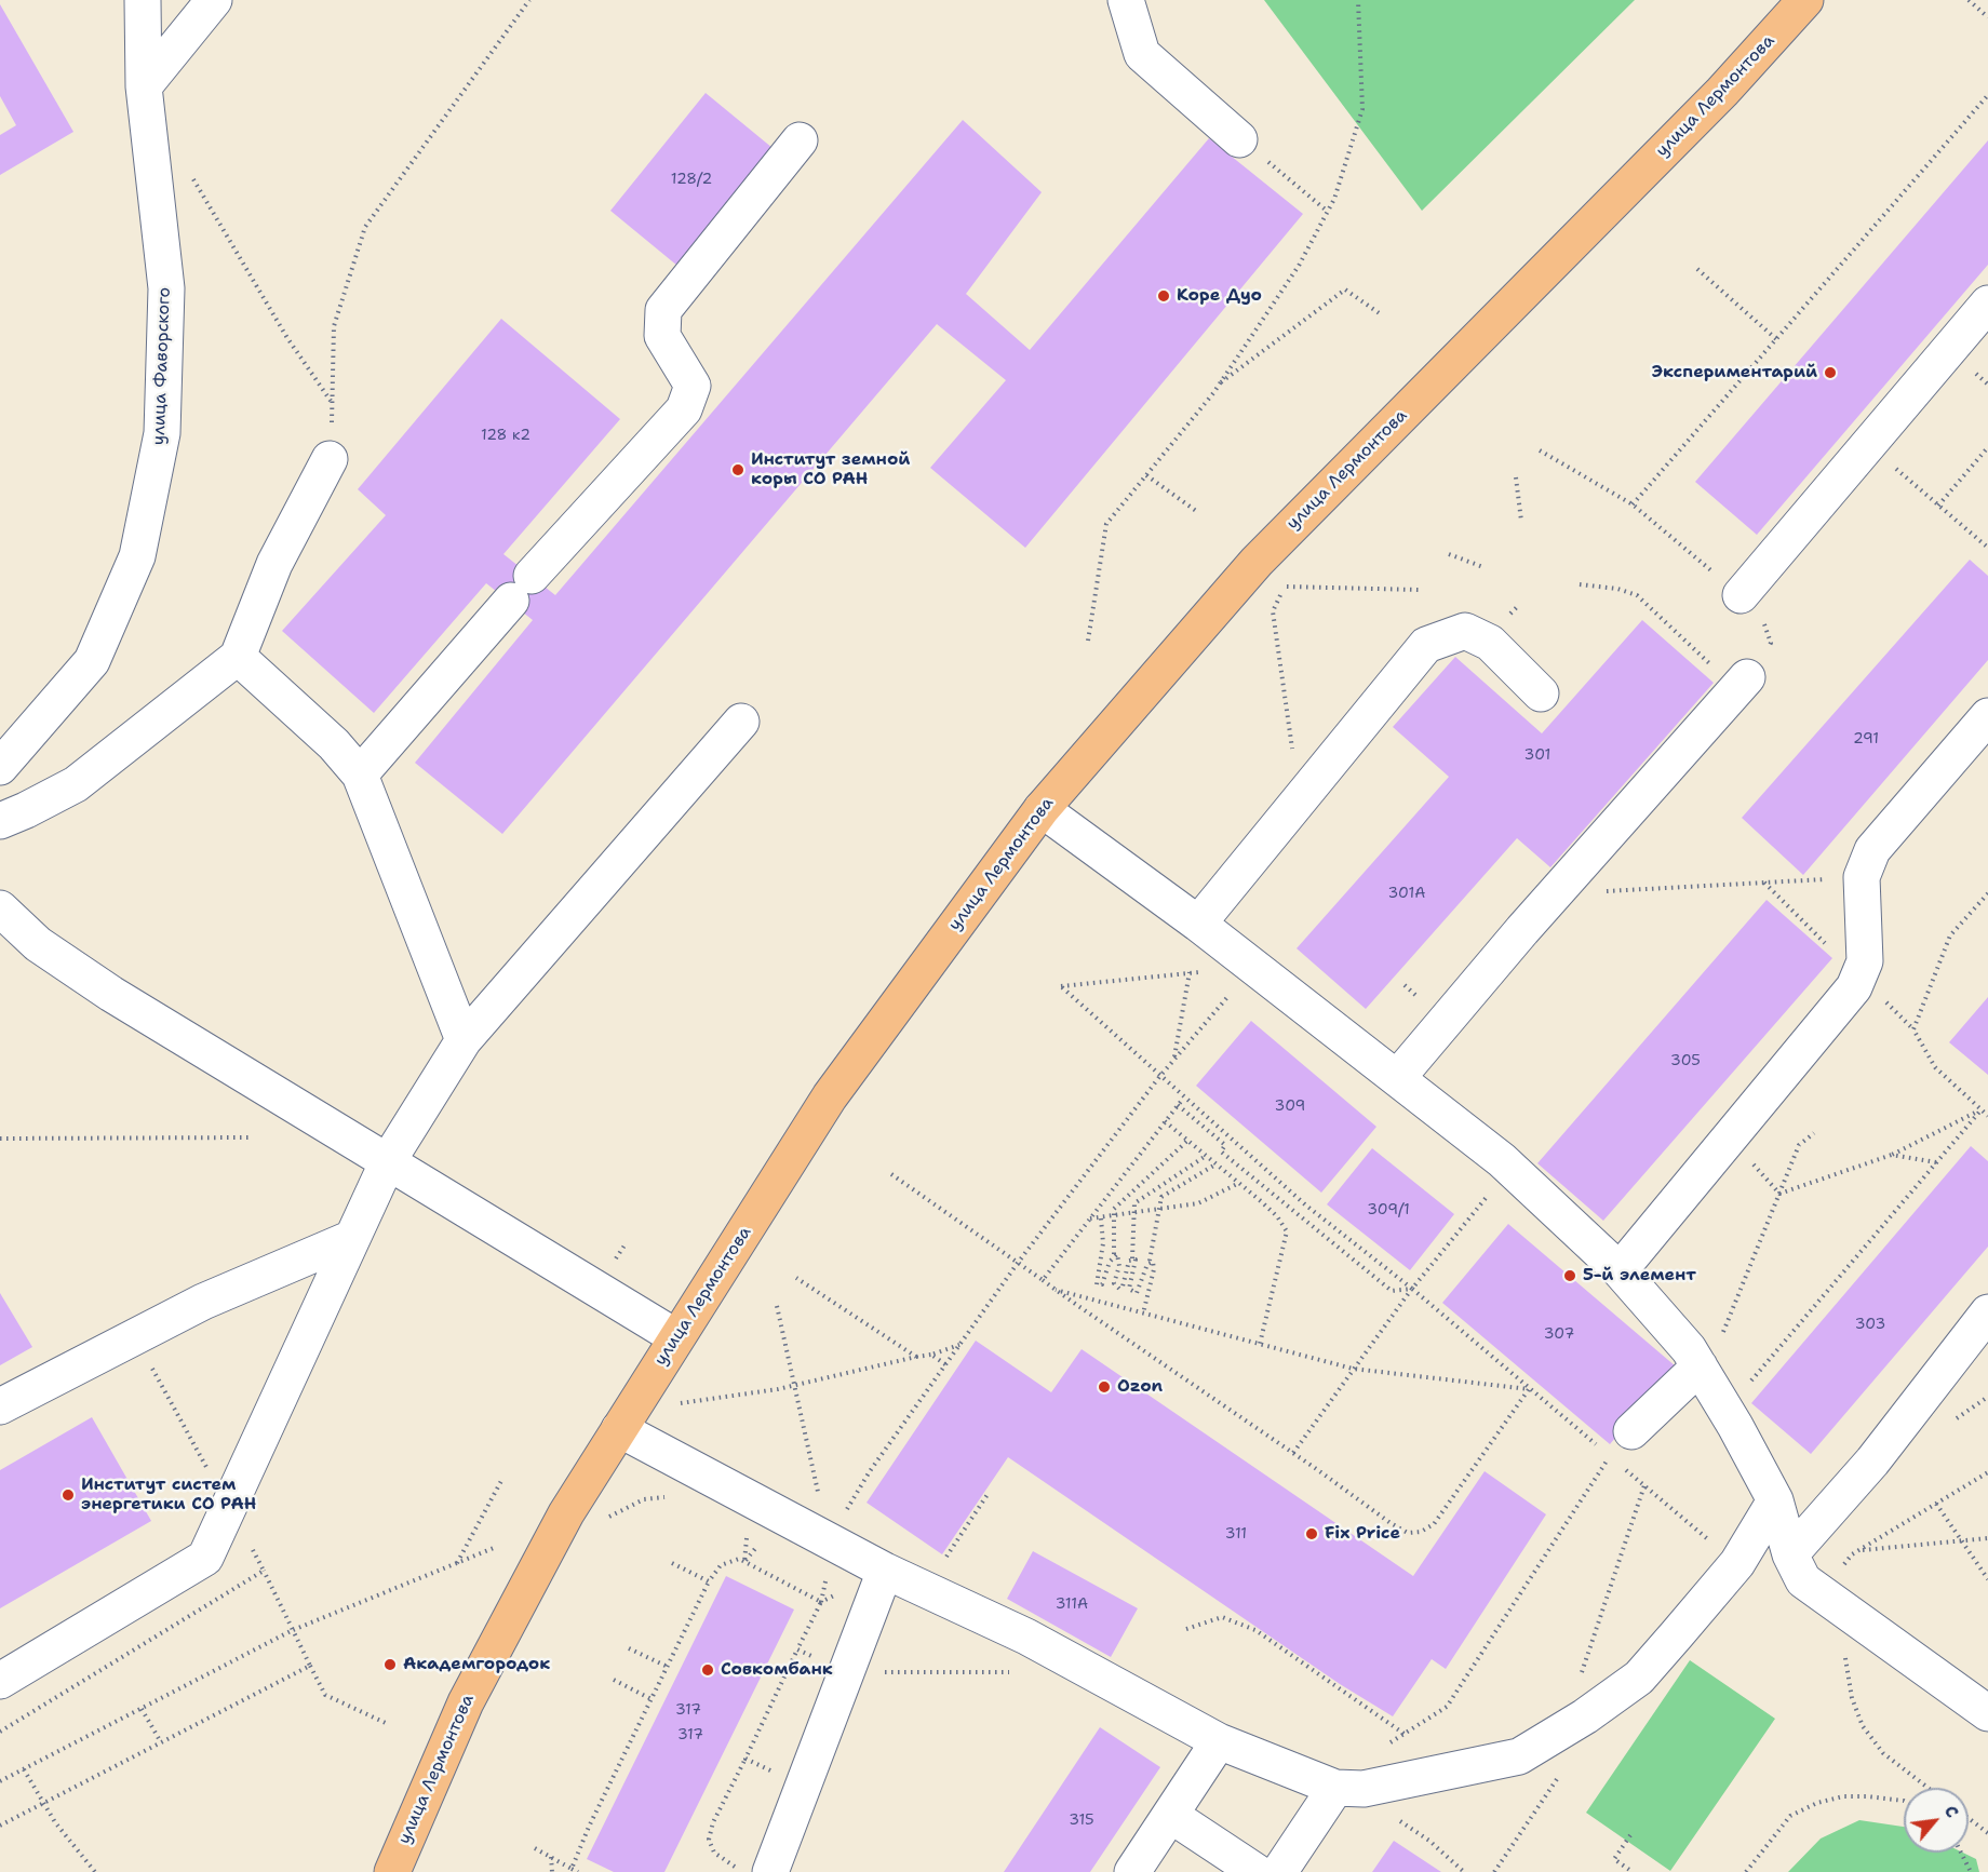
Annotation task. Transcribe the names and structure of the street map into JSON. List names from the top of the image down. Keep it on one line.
{"streets":{"main road":["улица Лермонтова"],"street":["улица Фаворского"]},"places":["Коре Дуо","Экспериментарий","Институт земной коры СО РАН","5-й элемент","Ozon","Институт систем энергетики СО РАН","Fix Price","Академгородок","Совкомбанк"],"house_numbers":["128/2","128 к2","291","301","301А","305","309","309/1","303","307","311","311А","317","317","315"],"north":"top right"}
